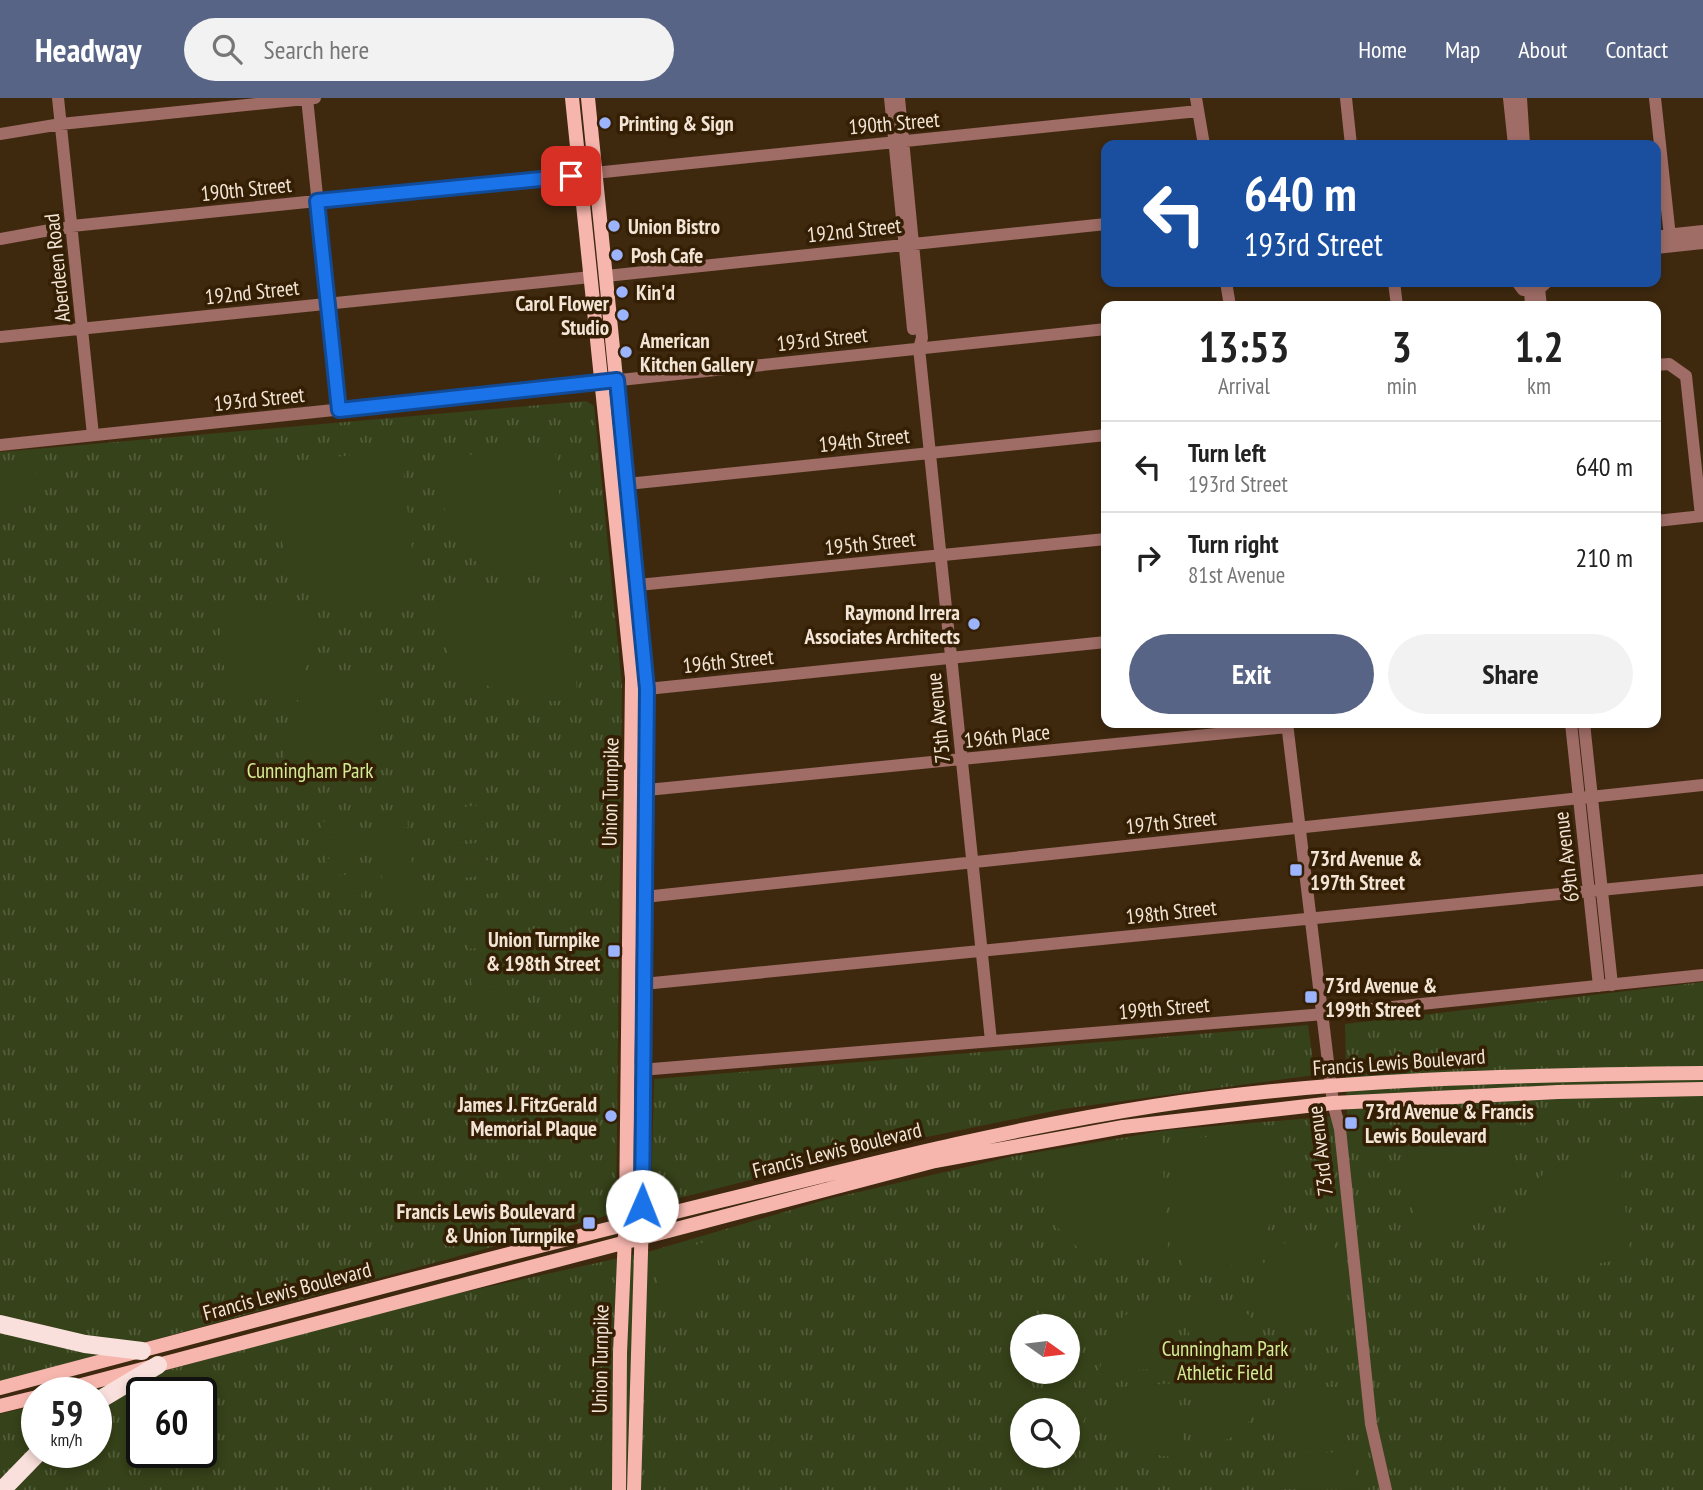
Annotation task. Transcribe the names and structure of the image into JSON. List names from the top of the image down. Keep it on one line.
{"streets":{"main road":["Union Turnpike","Francis Lewis Boulevard"],"street":["190th Street","192nd Street","Aberdeen Road","193rd Street","194th Street","195th Street","196th Street","75th Avenue","196th Place","197th Street","69th Avenue","198th Street","199th Street","73rd Avenue"]},"crossings":[["190th Street","Aberdeen Road"],["190th Street","75th Avenue"],["190th Street","Union Turnpike"],["192nd Street","Aberdeen Road"],["192nd Street","75th Avenue"],["192nd Street","Union Turnpike"],["Aberdeen Road","193rd Street"],["193rd Street","75th Avenue"],["193rd Street","Union Turnpike"],["194th Street","75th Avenue"],["194th Street","Union Turnpike"],["195th Street","75th Avenue"],["195th Street","Union Turnpike"],["196th Street","75th Avenue"],["196th Street","Union Turnpike"],["75th Avenue","196th Place"],["75th Avenue","197th Street"],["75th Avenue","198th Street"],["75th Avenue","199th Street"],["196th Place","Union Turnpike"],["Union Turnpike","197th Street"],["Union Turnpike","198th Street"],["Union Turnpike","199th Street"],["Union Turnpike","Francis Lewis Boulevard"],["197th Street","69th Avenue"],["197th Street","73rd Avenue"],["69th Avenue","198th Street"],["69th Avenue","199th Street"],["198th Street","73rd Avenue"],["199th Street","73rd Avenue"],["Francis Lewis Boulevard","73rd Avenue"]],"parks":["Cunningham Park","Cunningham Park Athletic Field"],"places":{"other":["Printing & Sign","Union Bistro","Posh Cafe","Kin'd","Carol Flower Studio","American Kitchen Gallery","Raymond Irrera Associates Architects","James J. FitzGerald Memorial Plaque"],"transit":["73rd Avenue & 197th Street","Union Turnpike & 198th Street","73rd Avenue & 199th Street","73rd Avenue & Francis Lewis Boulevard","Francis Lewis Boulevard & Union Turnpike"]},"north":"right","page":{"header":"Headway","search":"Search here","nav":["Home","Map","About","Contact"],"turn":["640 m","193rd Street"],"eta":["13:53","Arrival","3","min","1.2","km"],"list":[{"name":"Turn left","note":"193rd Street","value":"640 m"},{"name":"Turn right","note":"81st Avenue","value":"210 m"}],"buttons":["Exit","Share"],"speed":"59 km/h","limit":"60"}}
